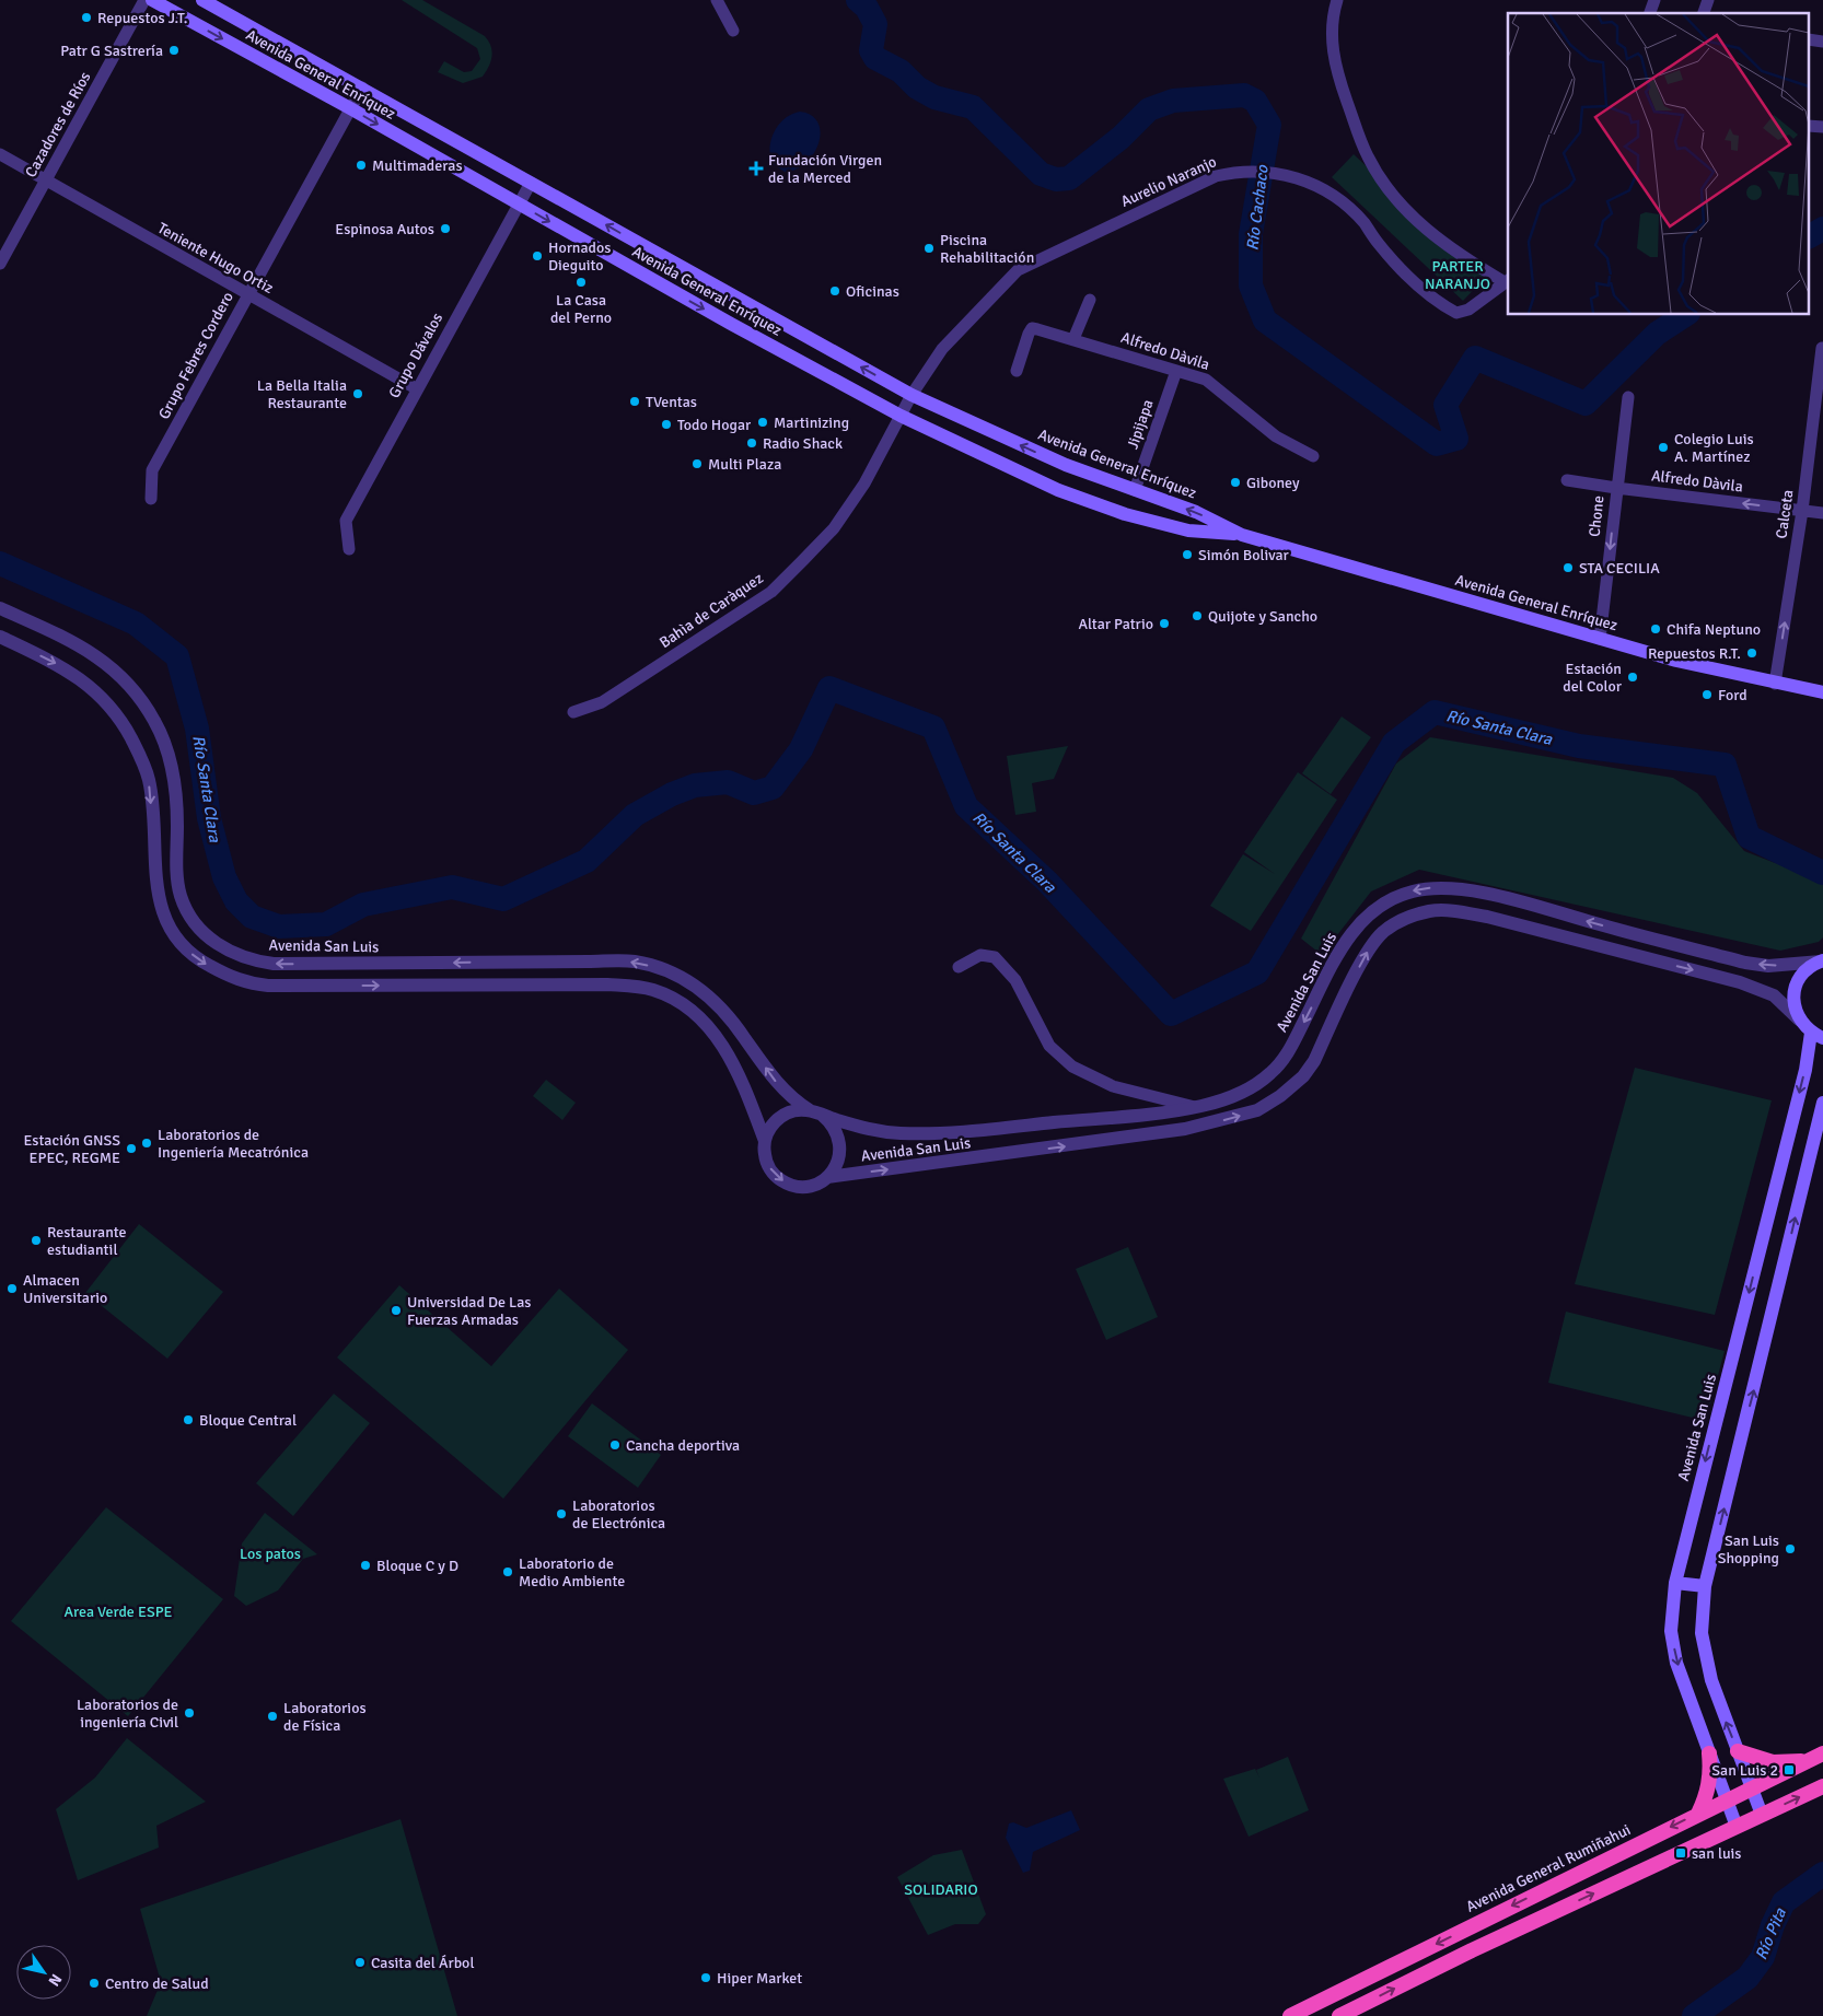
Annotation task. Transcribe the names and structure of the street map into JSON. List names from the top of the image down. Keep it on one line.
{"streets":{"highway":["Avenida General Rumiñahui"],"main road":["Avenida General Enríquez","Avenida San Luis"],"street":["Cazadores de Ríos","Aurelio Naranjo","Teniente Hugo Ortiz","Alfredo Dàvila","Grupo Febres Cordero","Grupo Dávalos","Jipijapa","Calceta","Chone","Bahìa de Caràquez"]},"crossings":[["Avenida General Enríquez","Aurelio Naranjo"],["Avenida General Enríquez","Grupo Febres Cordero"],["Avenida General Enríquez","Grupo Dávalos"],["Avenida General Enríquez","Jipijapa"],["Avenida General Enríquez","Calceta"],["Avenida General Enríquez","Chone"],["Avenida General Enríquez","Bahìa de Caràquez"],["Cazadores de Ríos","Teniente Hugo Ortiz"],["Aurelio Naranjo","Bahìa de Caràquez"],["Teniente Hugo Ortiz","Grupo Febres Cordero"],["Teniente Hugo Ortiz","Grupo Dávalos"],["Alfredo Dàvila","Jipijapa"],["Alfredo Dàvila","Calceta"],["Alfredo Dàvila","Chone"],["Avenida San Luis","Avenida General Rumiñahui"]],"one_way":["Calceta","Chone"],"water":["Río Cachaco","Río Santa Clara","Río Pita"],"parks":["PARTER NARANJO","Los patos","Area Verde ESPE","SOLIDARIO"],"places":{"other":["Repuestos J.T.","Patr G Sastrería","Multimaderas","Espinosa Autos","Piscina Rehabilitación","Hornados Dieguito","La Casa del Perno","Oficinas","La Bella Italia Restaurante","TVentas","Martinizing","Todo Hogar","Radio Shack","Colegio Luis A. Martínez","Multi Plaza","Giboney","Simón Bolivar","STA CECILIA","Quijote y Sancho","Altar Patrio","Chifa Neptuno","Repuestos R.T.","Estación del Color","Ford","Laboratorios de Ingeniería Mecatrónica","Estación GNSS EPEC, REGME","Restaurante estudiantil","Almacen Universitario","Universidad De Las Fuerzas Armadas","Bloque Central","Cancha deportiva","Laboratorios de Electrónica","San Luis Shopping","Bloque C y D","Laboratorio de Medio Ambiente","Laboratorios de ingeniería Civil","Laboratorios de Física","Casita del Árbol","Hiper Market","Centro de Salud"],"health":["Fundación Virgen de la Merced"],"transit":["San Luis 2","san luis"]},"north":"bottom right"}
